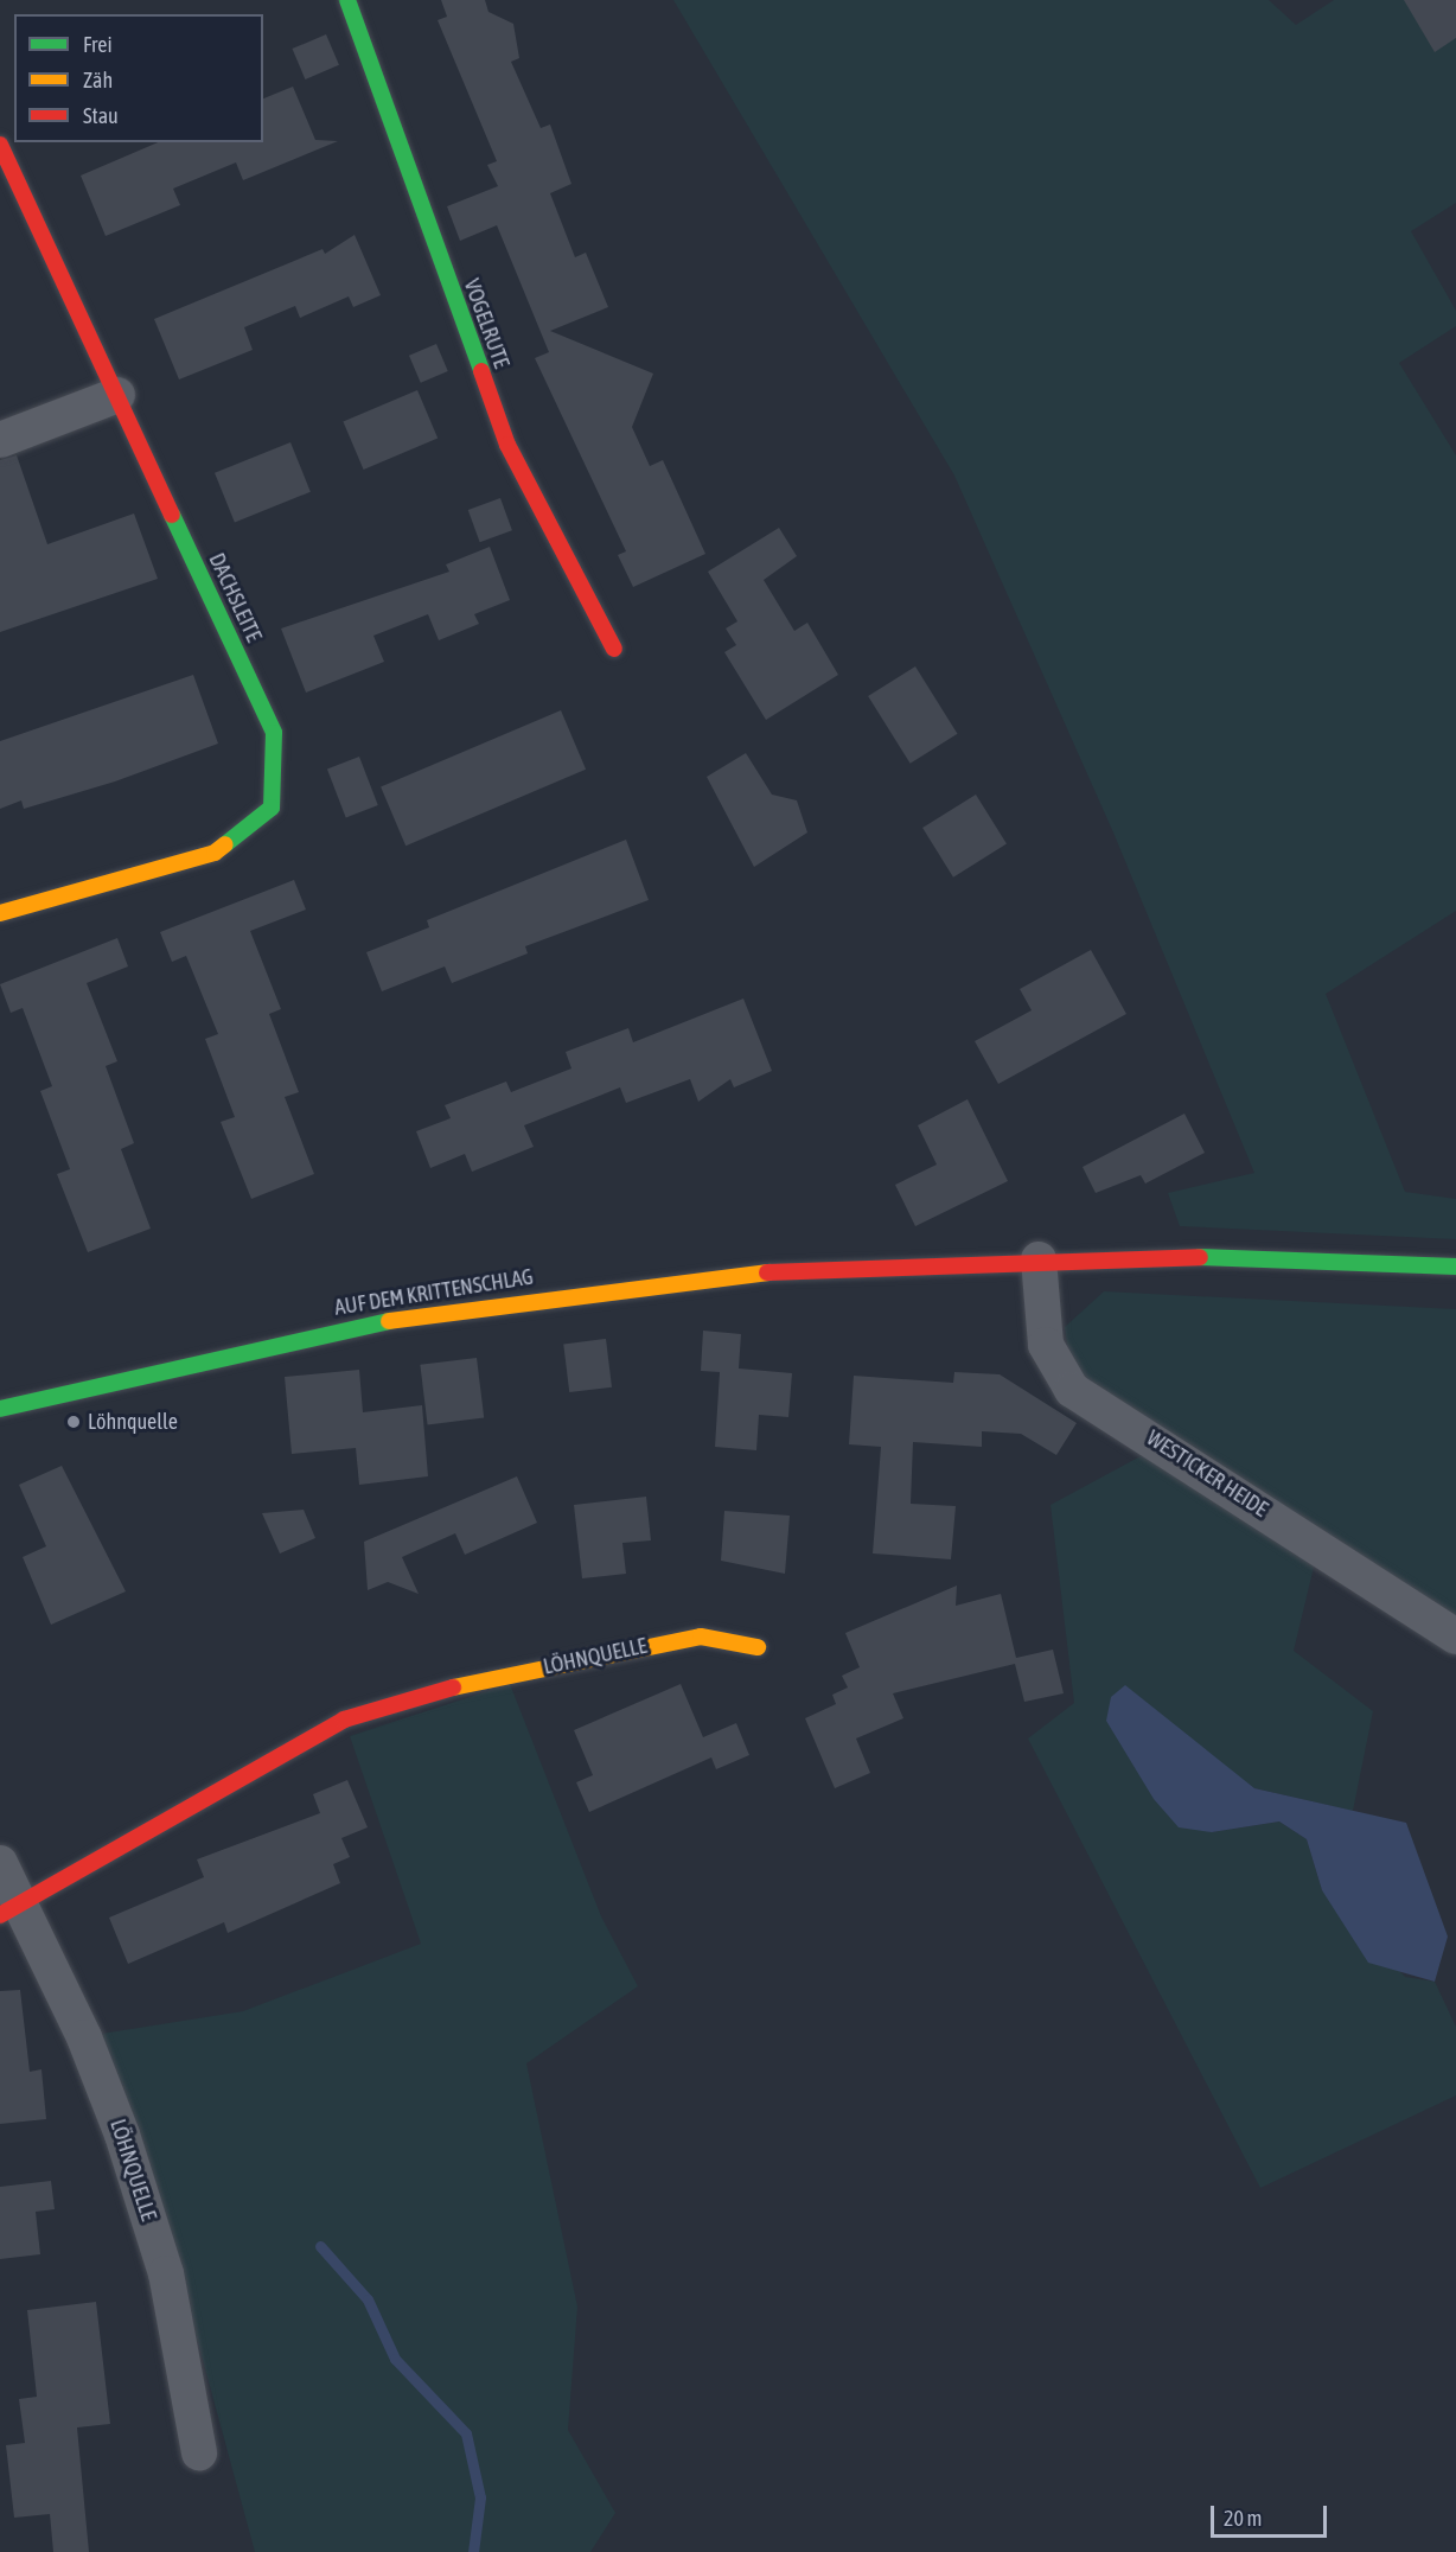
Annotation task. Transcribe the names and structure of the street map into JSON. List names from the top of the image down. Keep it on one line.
{"streets":{"street":["VOGELRUTE","DACHSLEITE","AUF DEM KRITTENSCHLAG","WESTICKER HEIDE","LÖHNQUELLE"]},"crossings":[["AUF DEM KRITTENSCHLAG","WESTICKER HEIDE"]],"places":["Löhnquelle"],"legend":["Frei","Zäh","Stau"],"scale_bar":"20 m"}
